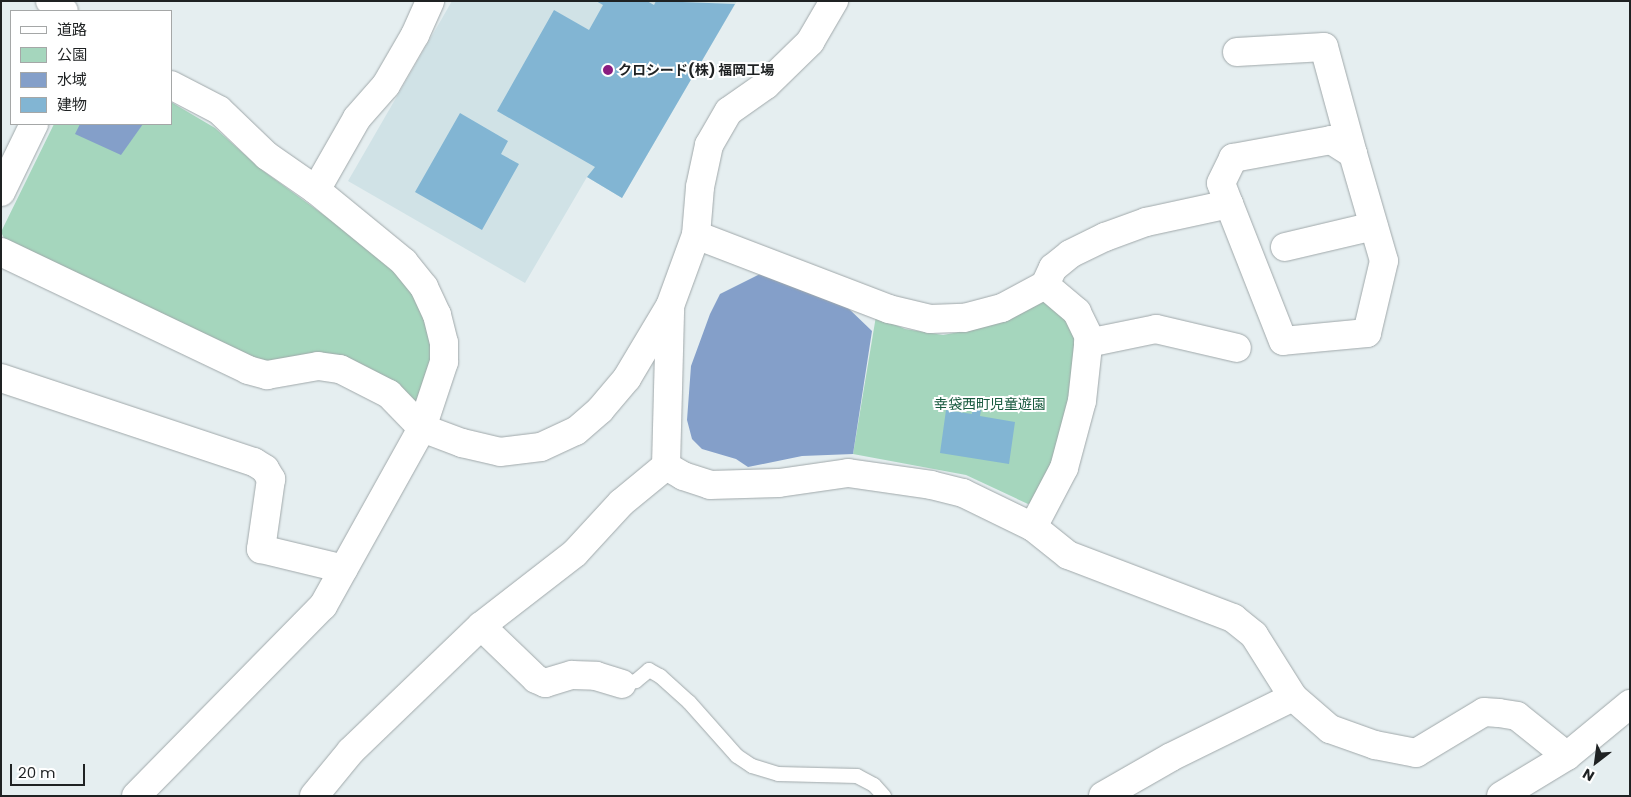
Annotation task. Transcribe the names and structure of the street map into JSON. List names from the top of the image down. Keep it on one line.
{"parks":["幸袋西町児童遊園"],"places":["クロシード(株) 福岡工場"],"legend":["道路","公園","水域","建物"],"scale_bar":"20 m","north":"bottom left"}
